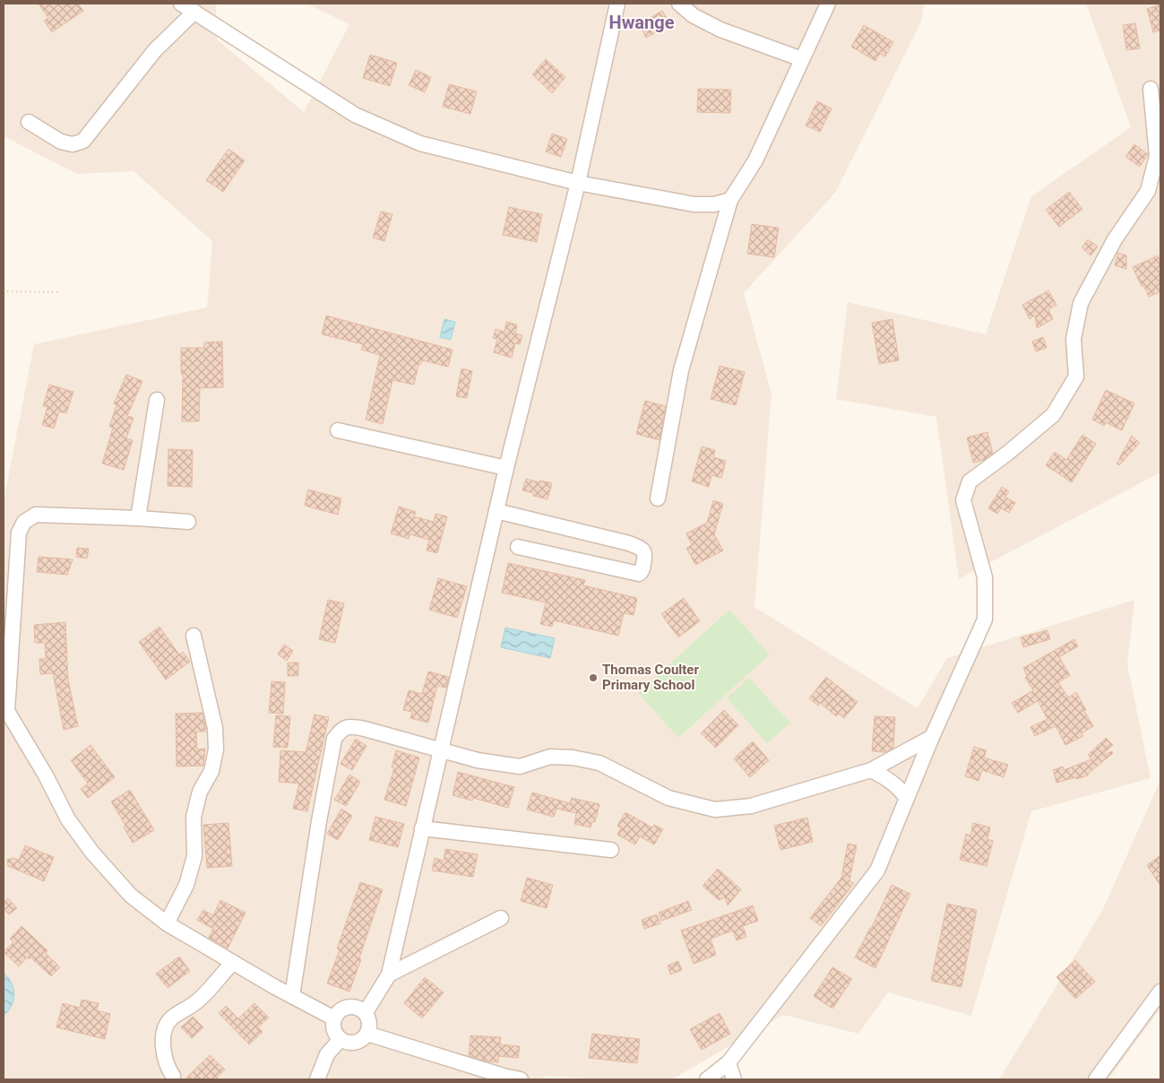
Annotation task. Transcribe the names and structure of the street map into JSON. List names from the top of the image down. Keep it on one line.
{"districts":["Hwange"],"places":["Thomas Coulter Primary School"]}
